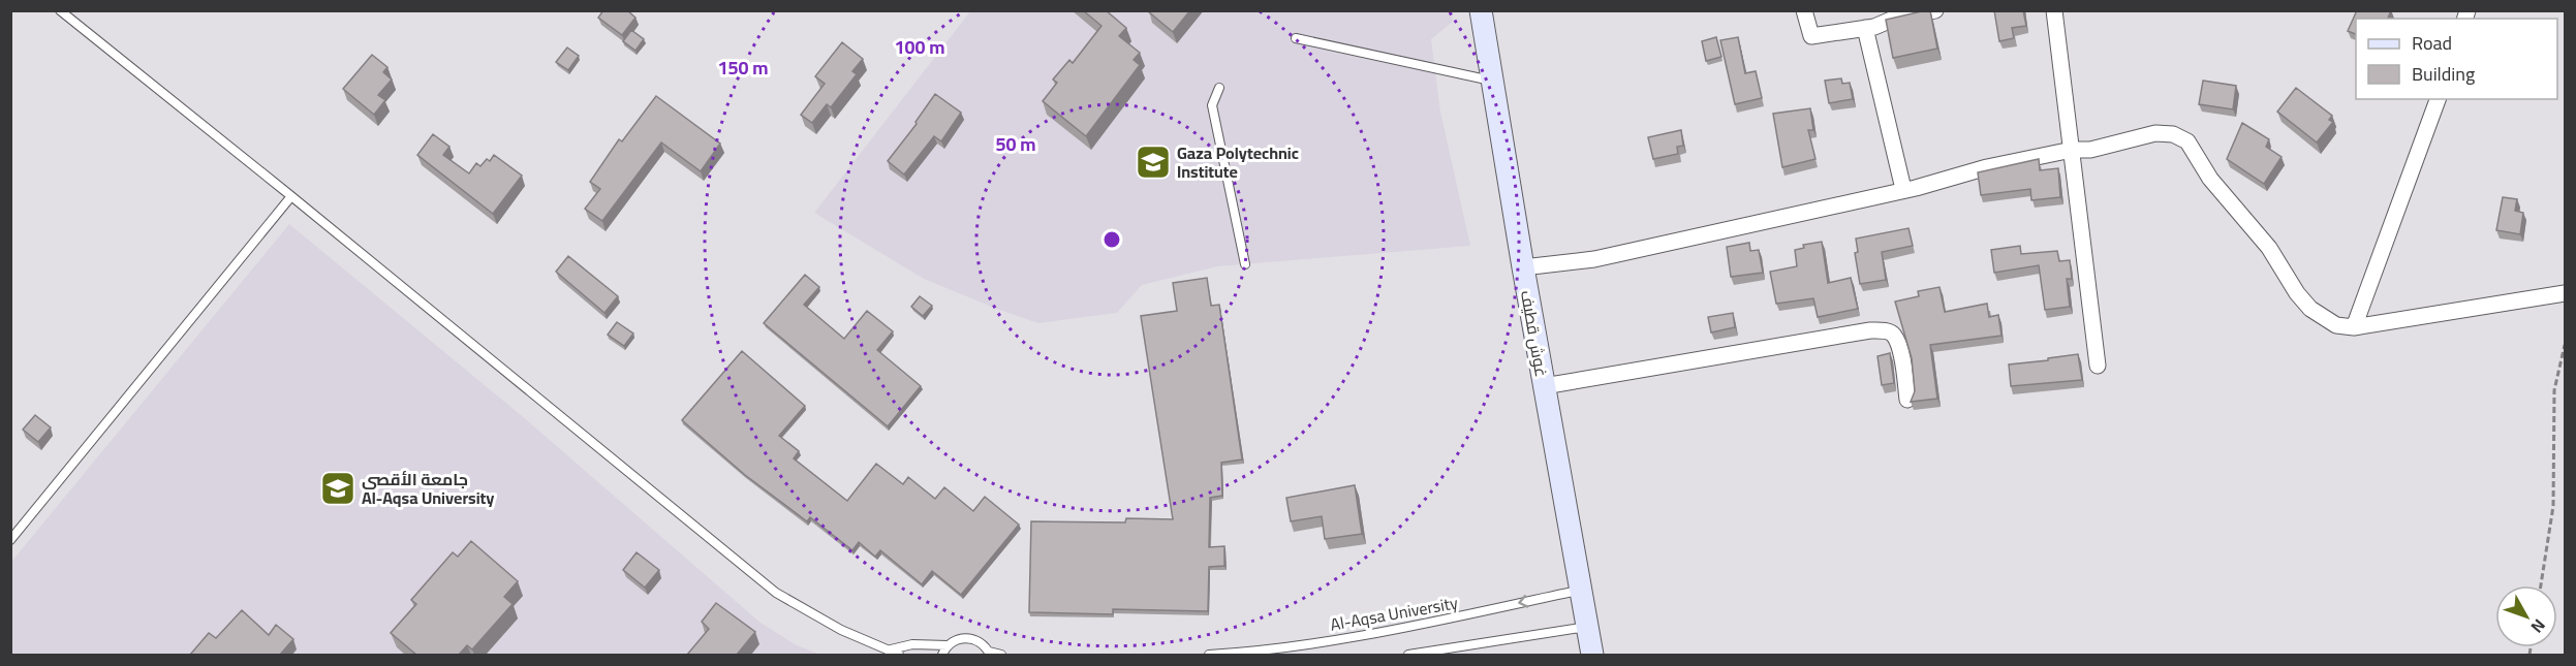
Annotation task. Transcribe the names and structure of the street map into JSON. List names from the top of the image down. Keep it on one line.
{"streets":{"main road":["غوش قطيف"],"lane":["Al-Aqsa University"]},"crossings":[["غوش قطيف","Al-Aqsa University"]],"places":{"school or university":["Gaza Polytechnic Institute","جامعة الأقصى Al-Aqsa University"]},"legend":["Road","Building"],"north":"bottom right","rings":["100 m","150 m","50 m"]}
